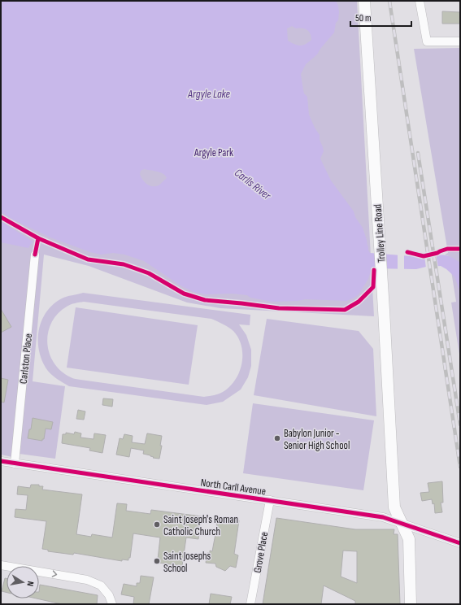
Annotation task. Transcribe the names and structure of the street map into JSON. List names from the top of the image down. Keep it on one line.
{"streets":{"main road":["Trolley Line Road"],"street":["Carlston Place","North Carll Avenue","Grove Place"]},"crossings":[["Trolley Line Road","North Carll Avenue"],["Carlston Place","North Carll Avenue"],["North Carll Avenue","Grove Place"]],"water":["Argyle Lake","Carlls River"],"parks":["Argyle Park"],"places":["Babylon Junior - Senior High School","Saint Joseph's Roman Catholic Church","Saint Josephs School"],"scale_bar":"50 m","north":"right"}
